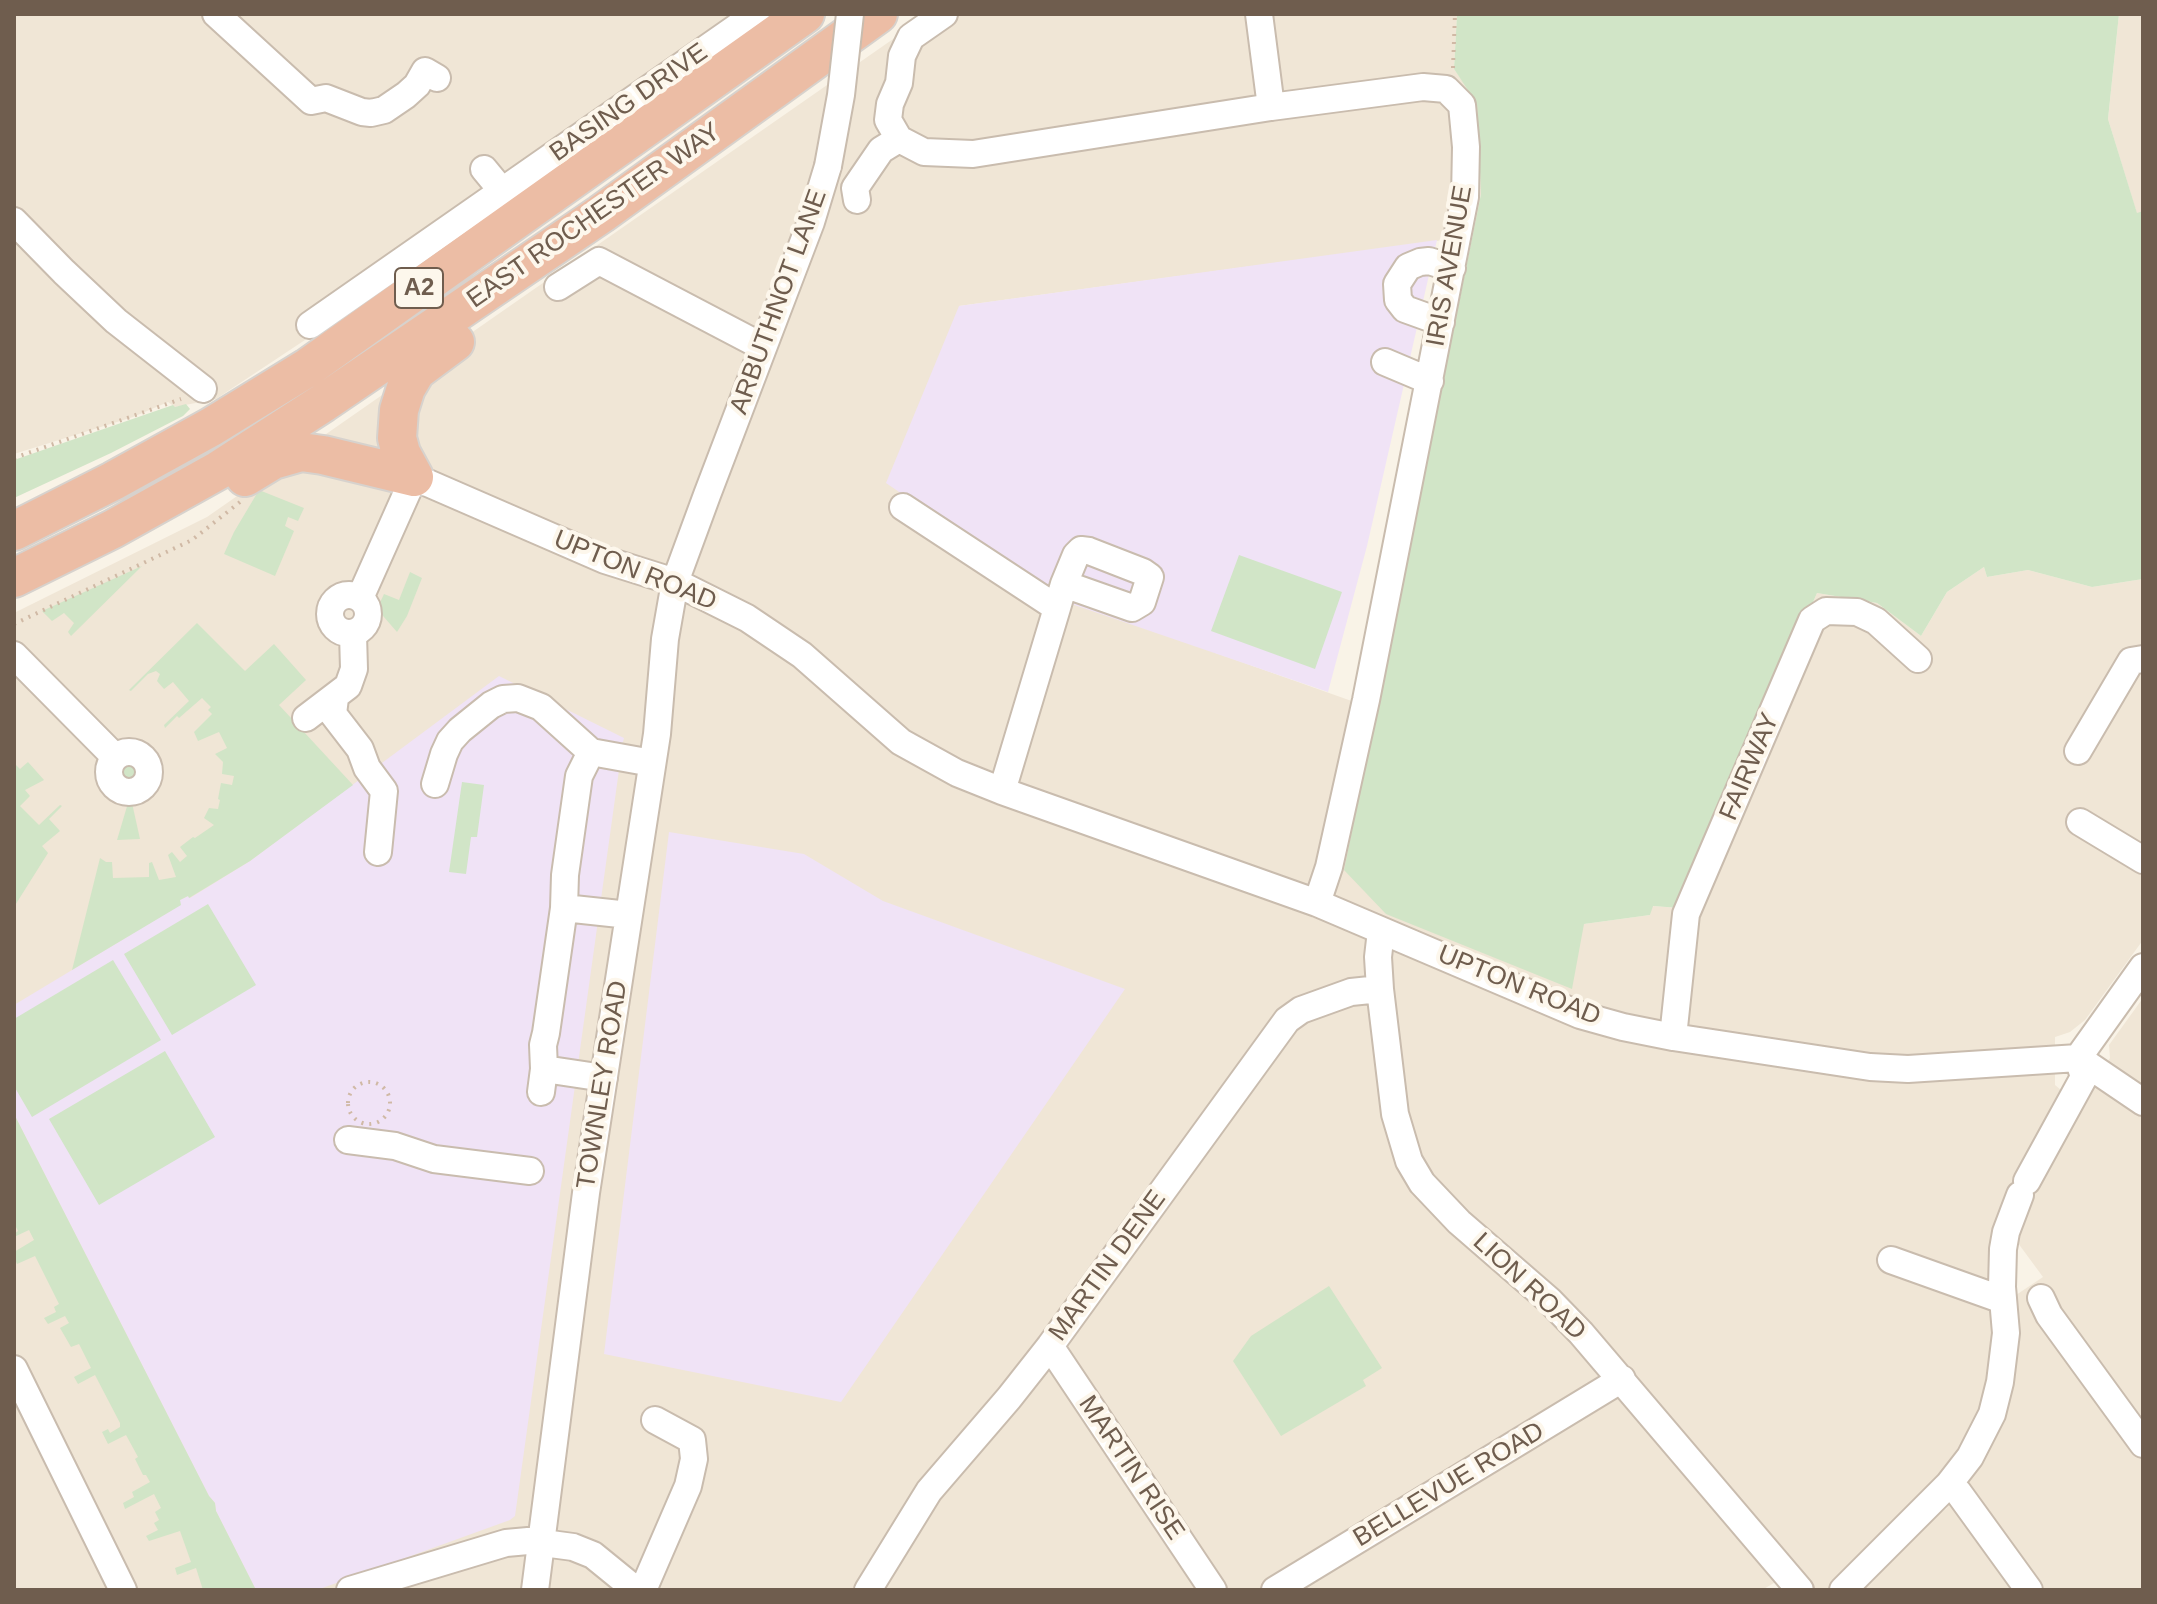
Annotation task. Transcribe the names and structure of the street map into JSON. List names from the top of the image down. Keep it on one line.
{"streets":{"highway":["EAST ROCHESTER WAY","A2"],"street":["BASING DRIVE","IRIS AVENUE","ARBUTHNOT LANE","UPTON ROAD","FAIRWAY","TOWNLEY ROAD","MARTIN DENE","LION ROAD","MARTIN RISE","BELLEVUE ROAD"]},"crossings":[["EAST ROCHESTER WAY","A2"],["IRIS AVENUE","UPTON ROAD"],["A2","UPTON ROAD"],["ARBUTHNOT LANE","UPTON ROAD"],["ARBUTHNOT LANE","TOWNLEY ROAD"],["UPTON ROAD","FAIRWAY"],["UPTON ROAD","TOWNLEY ROAD"],["UPTON ROAD","LION ROAD"],["MARTIN DENE","LION ROAD"],["MARTIN DENE","MARTIN RISE"],["LION ROAD","BELLEVUE ROAD"]]}
